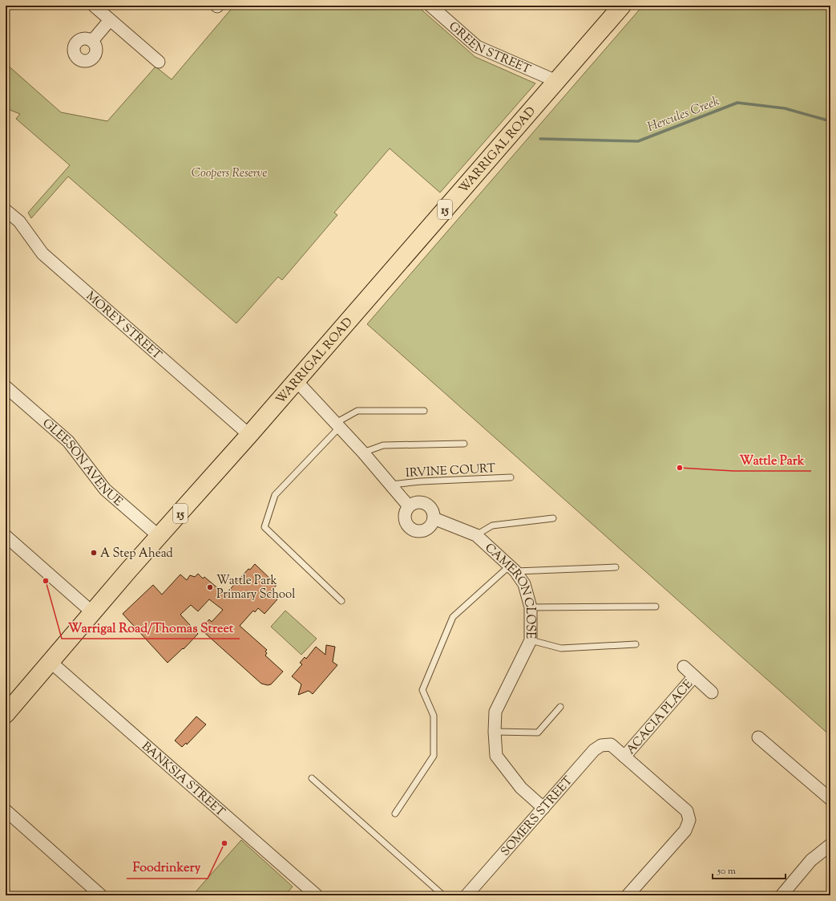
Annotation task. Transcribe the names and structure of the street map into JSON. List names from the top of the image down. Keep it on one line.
{"streets":{"main road":["WARRIGAL ROAD","15"],"street":["GREEN STREET","MOREY STREET","GLEESON AVENUE","CAMERON CLOSE","ACACIA PLACE","BANKSIA STREET","SOMERS STREET"],"lane":["IRVINE COURT"]},"crossings":[["GREEN STREET","WARRIGAL ROAD"],["WARRIGAL ROAD","MOREY STREET"],["WARRIGAL ROAD","GLEESON AVENUE"],["WARRIGAL ROAD","BANKSIA STREET"],["CAMERON CLOSE","SOMERS STREET"],["ACACIA PLACE","SOMERS STREET"]],"water":["Hercules Creek"],"parks":["Coopers Reserve"],"places":["Wattle Park","A Step Ahead","Warrigal Road/Thomas Street","Wattle Park Primary School","Foodrinkery"],"scale_bar":"50 m"}
